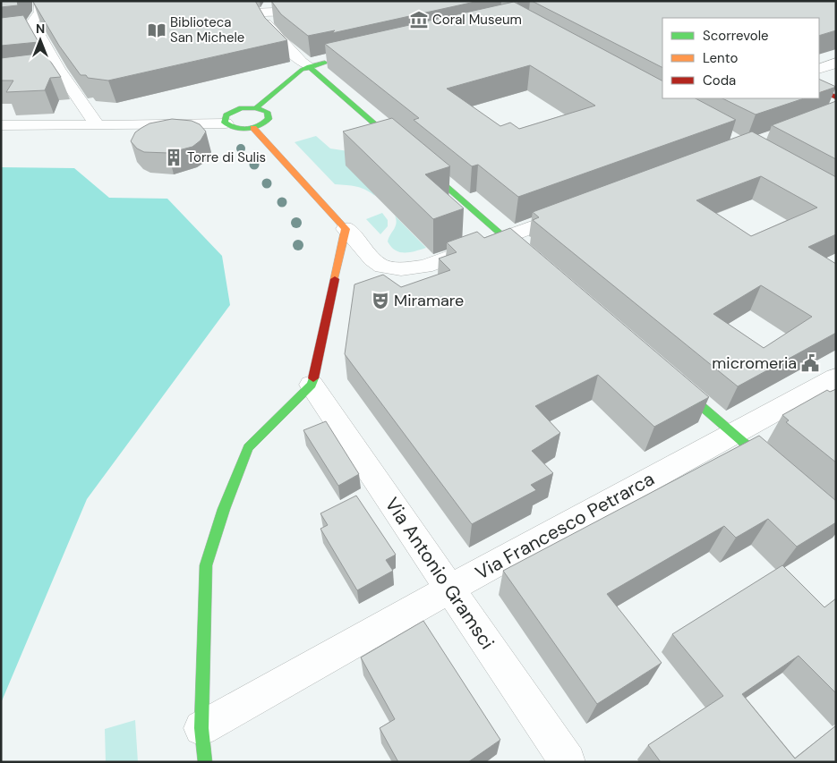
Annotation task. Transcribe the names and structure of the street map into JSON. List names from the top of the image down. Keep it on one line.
{"streets":{"street":["Via Francesco Petrarca","Via Antonio Gramsci"]},"crossings":[["Via Francesco Petrarca","Via Antonio Gramsci"]],"places":{"museum":["Coral Museum"],"library":["Biblioteca San Michele"],"building":["Torre di Sulis"],"theatre":["Miramare"],"public building":["micromeria"]},"legend":["Scorrevole","Lento","Coda"],"north":"top"}
